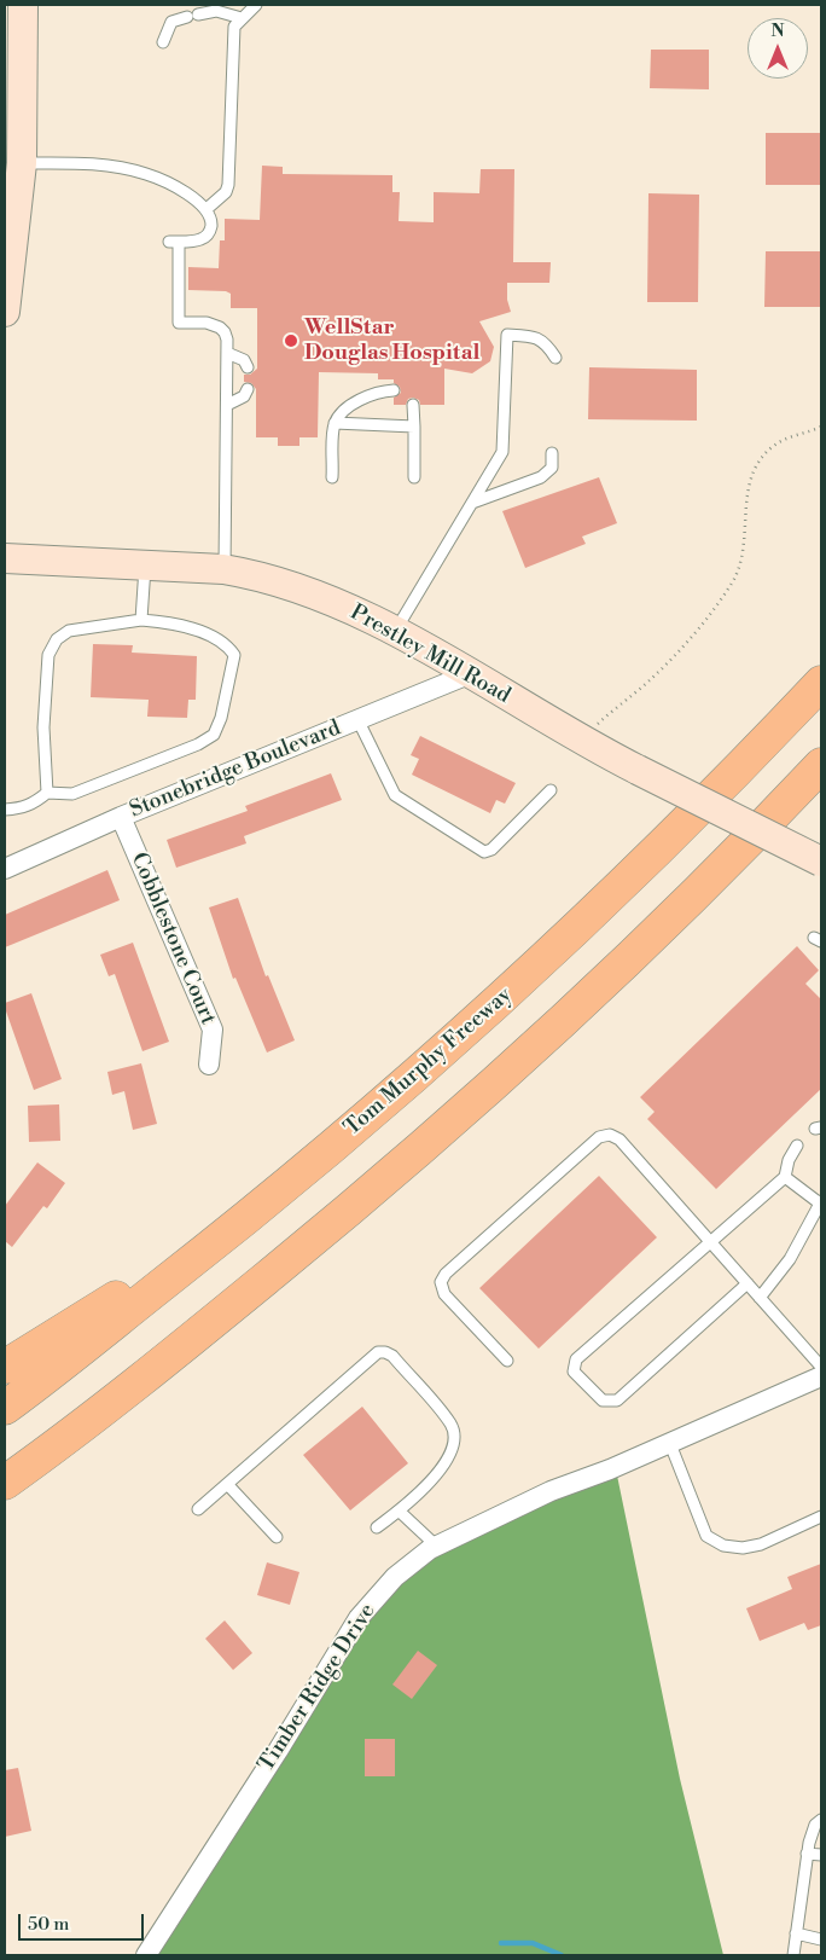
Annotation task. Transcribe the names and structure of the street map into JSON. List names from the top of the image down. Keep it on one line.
{"streets":{"highway":["Tom Murphy Freeway"],"street":["Prestley Mill Road","Stonebridge Boulevard","Cobblestone Court","Timber Ridge Drive"]},"crossings":[["Prestley Mill Road","Stonebridge Boulevard"],["Stonebridge Boulevard","Cobblestone Court"]],"places":["WellStar Douglas Hospital"],"scale_bar":"50 m","north":"top"}
